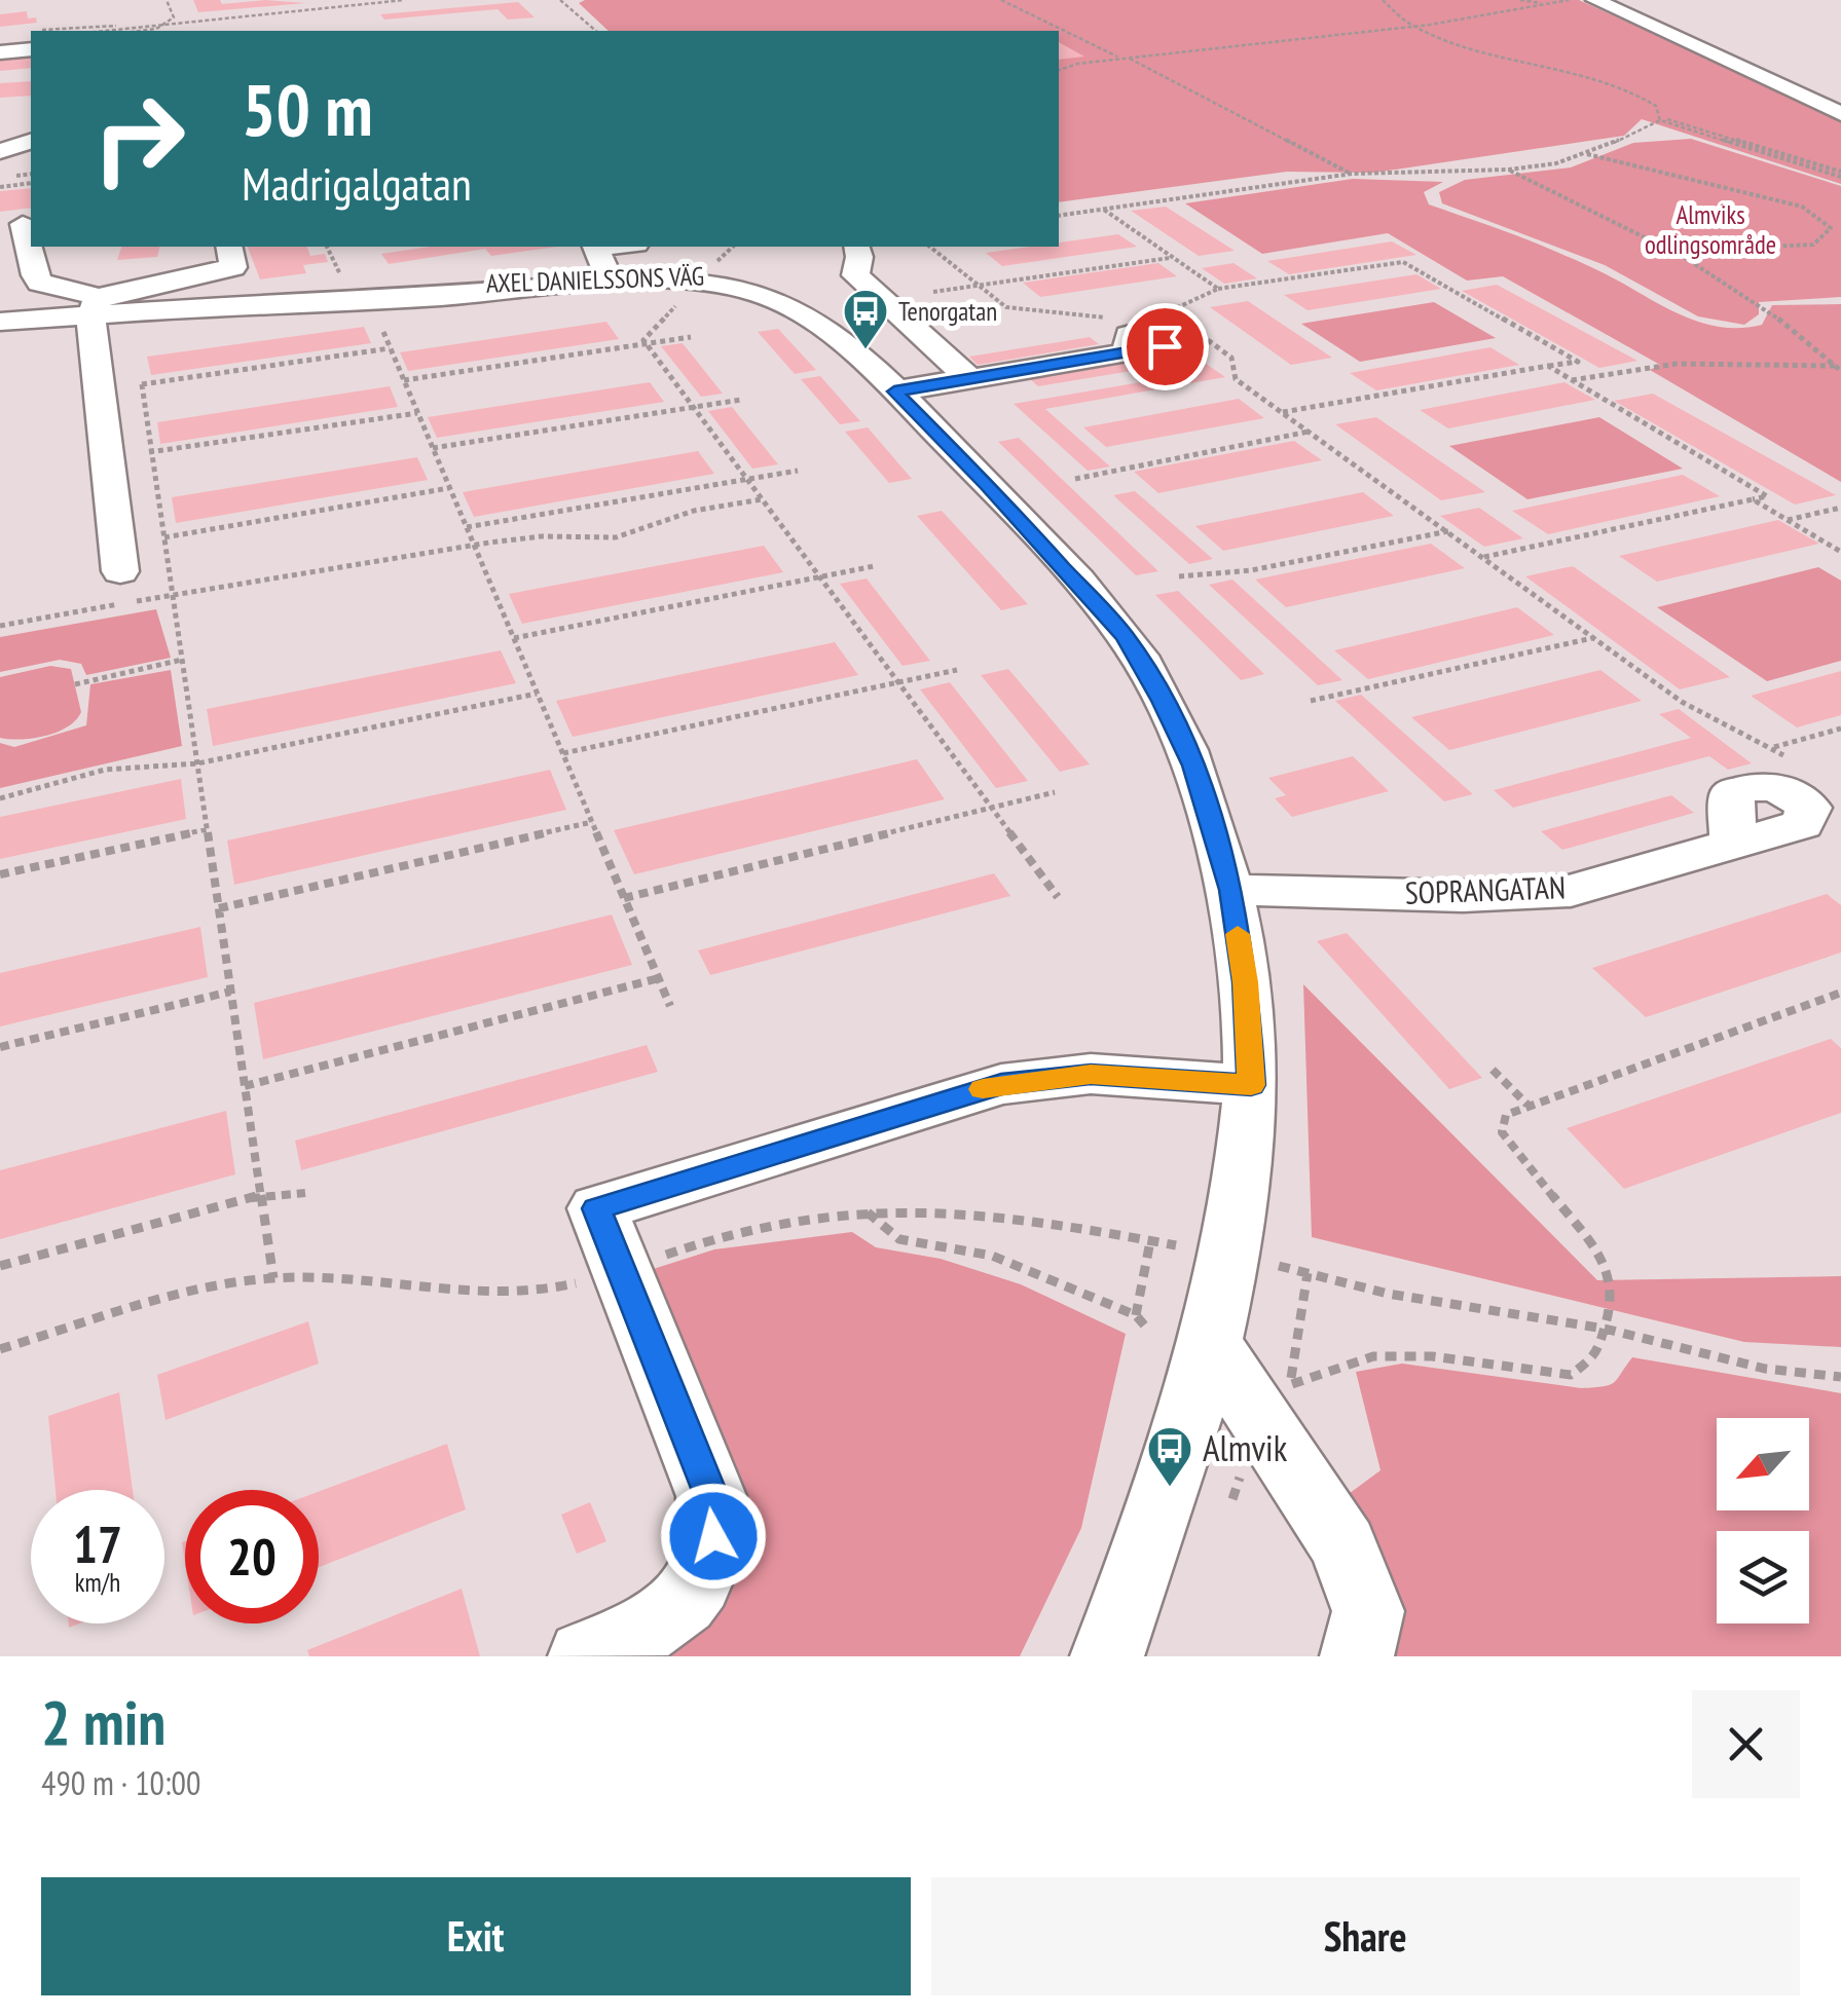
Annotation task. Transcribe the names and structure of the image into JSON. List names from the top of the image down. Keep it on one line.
{"streets":{"street":["AXEL DANIELSSONS VÄG","SOPRANGATAN"]},"crossings":[["AXEL DANIELSSONS VÄG","SOPRANGATAN"]],"parks":["Almviks odlingsområde"],"places":{"bus stop":["Tenorgatan","Almvik"]},"north":"bottom left","page":{"turn":["50 m","Madrigalgatan"],"speed":"17 km/h","limit":"20","heading":["2 min","490 m · 10:00"],"buttons":["Exit","Share"]}}
